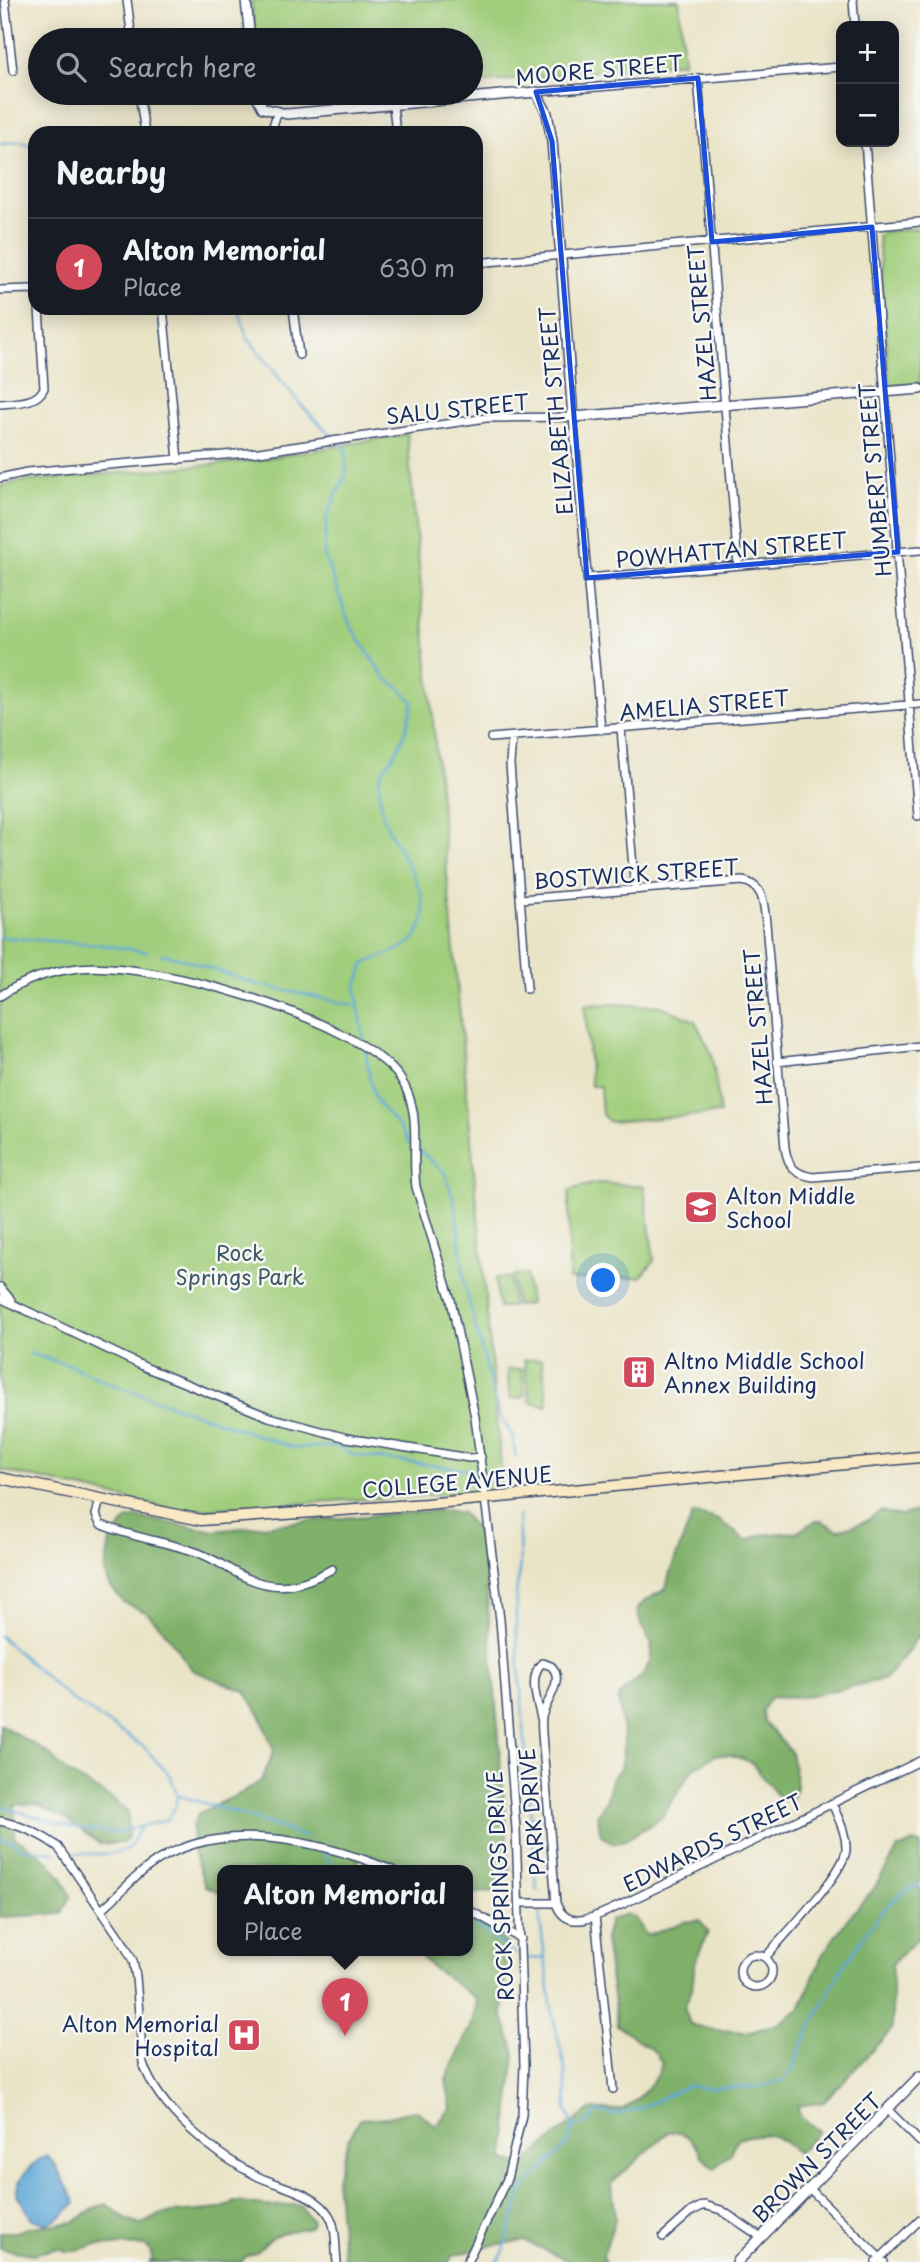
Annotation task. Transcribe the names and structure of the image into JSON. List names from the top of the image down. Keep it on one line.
{"streets":{"main road":["COLLEGE AVENUE"],"street":["MOORE STREET","HAZEL STREET","SALU STREET","ELIZABETH STREET","HUMBERT STREET","POWHATTAN STREET","AMELIA STREET","BOSTWICK STREET","PARK DRIVE","EDWARDS STREET","ROCK SPRINGS DRIVE","BROWN STREET"]},"crossings":[["MOORE STREET","HAZEL STREET"],["MOORE STREET","ELIZABETH STREET"],["HAZEL STREET","SALU STREET"],["HAZEL STREET","POWHATTAN STREET"],["HAZEL STREET","BOSTWICK STREET"],["SALU STREET","ELIZABETH STREET"],["SALU STREET","HUMBERT STREET"],["ELIZABETH STREET","POWHATTAN STREET"],["ELIZABETH STREET","AMELIA STREET"],["HUMBERT STREET","POWHATTAN STREET"],["HUMBERT STREET","AMELIA STREET"],["COLLEGE AVENUE","ROCK SPRINGS DRIVE"],["PARK DRIVE","EDWARDS STREET"]],"parks":["Rock Springs Park"],"places":{"school or university":["Alton Middle School"],"building":["Altno Middle School Annex Building"],"hospital":["Alton Memorial Hospital"]},"page":{"map_buttons":["+","−"],"search":"Search here","heading":"Nearby","list":[{"mark":"1","name":"Alton Memorial","note":"Place","value":"630 m"}],"popup":["Alton Memorial","Place"],"pins":"1"}}
